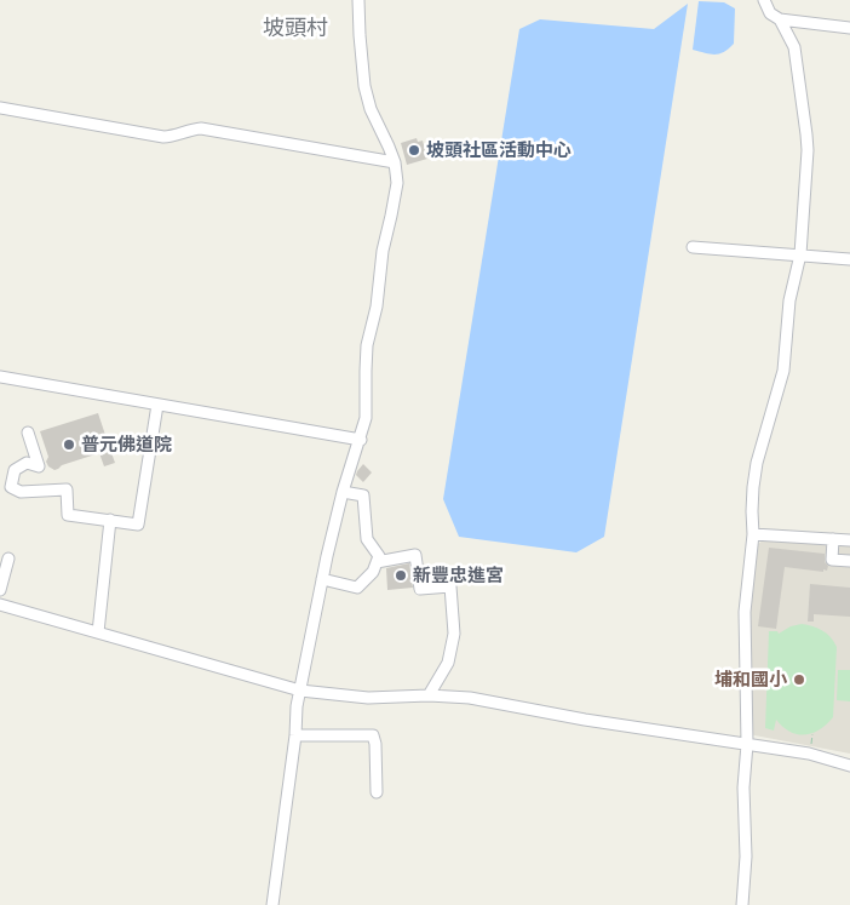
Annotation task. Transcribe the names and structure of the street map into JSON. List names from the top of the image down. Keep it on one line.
{"districts":["坡頭村"],"places":["坡頭社區活動中心","普元佛道院","新豐忠進宮","埔和國小"]}
